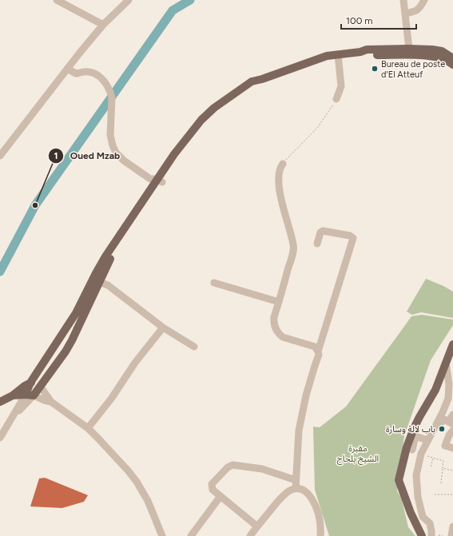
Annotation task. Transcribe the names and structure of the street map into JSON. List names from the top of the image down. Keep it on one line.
{"parks":["مقبرة الشيخ بلحاج"],"places":["Bureau de poste d'El Atteuf","Oued Mzab","باب لالة وسارة"],"scale_bar":"100 m"}
